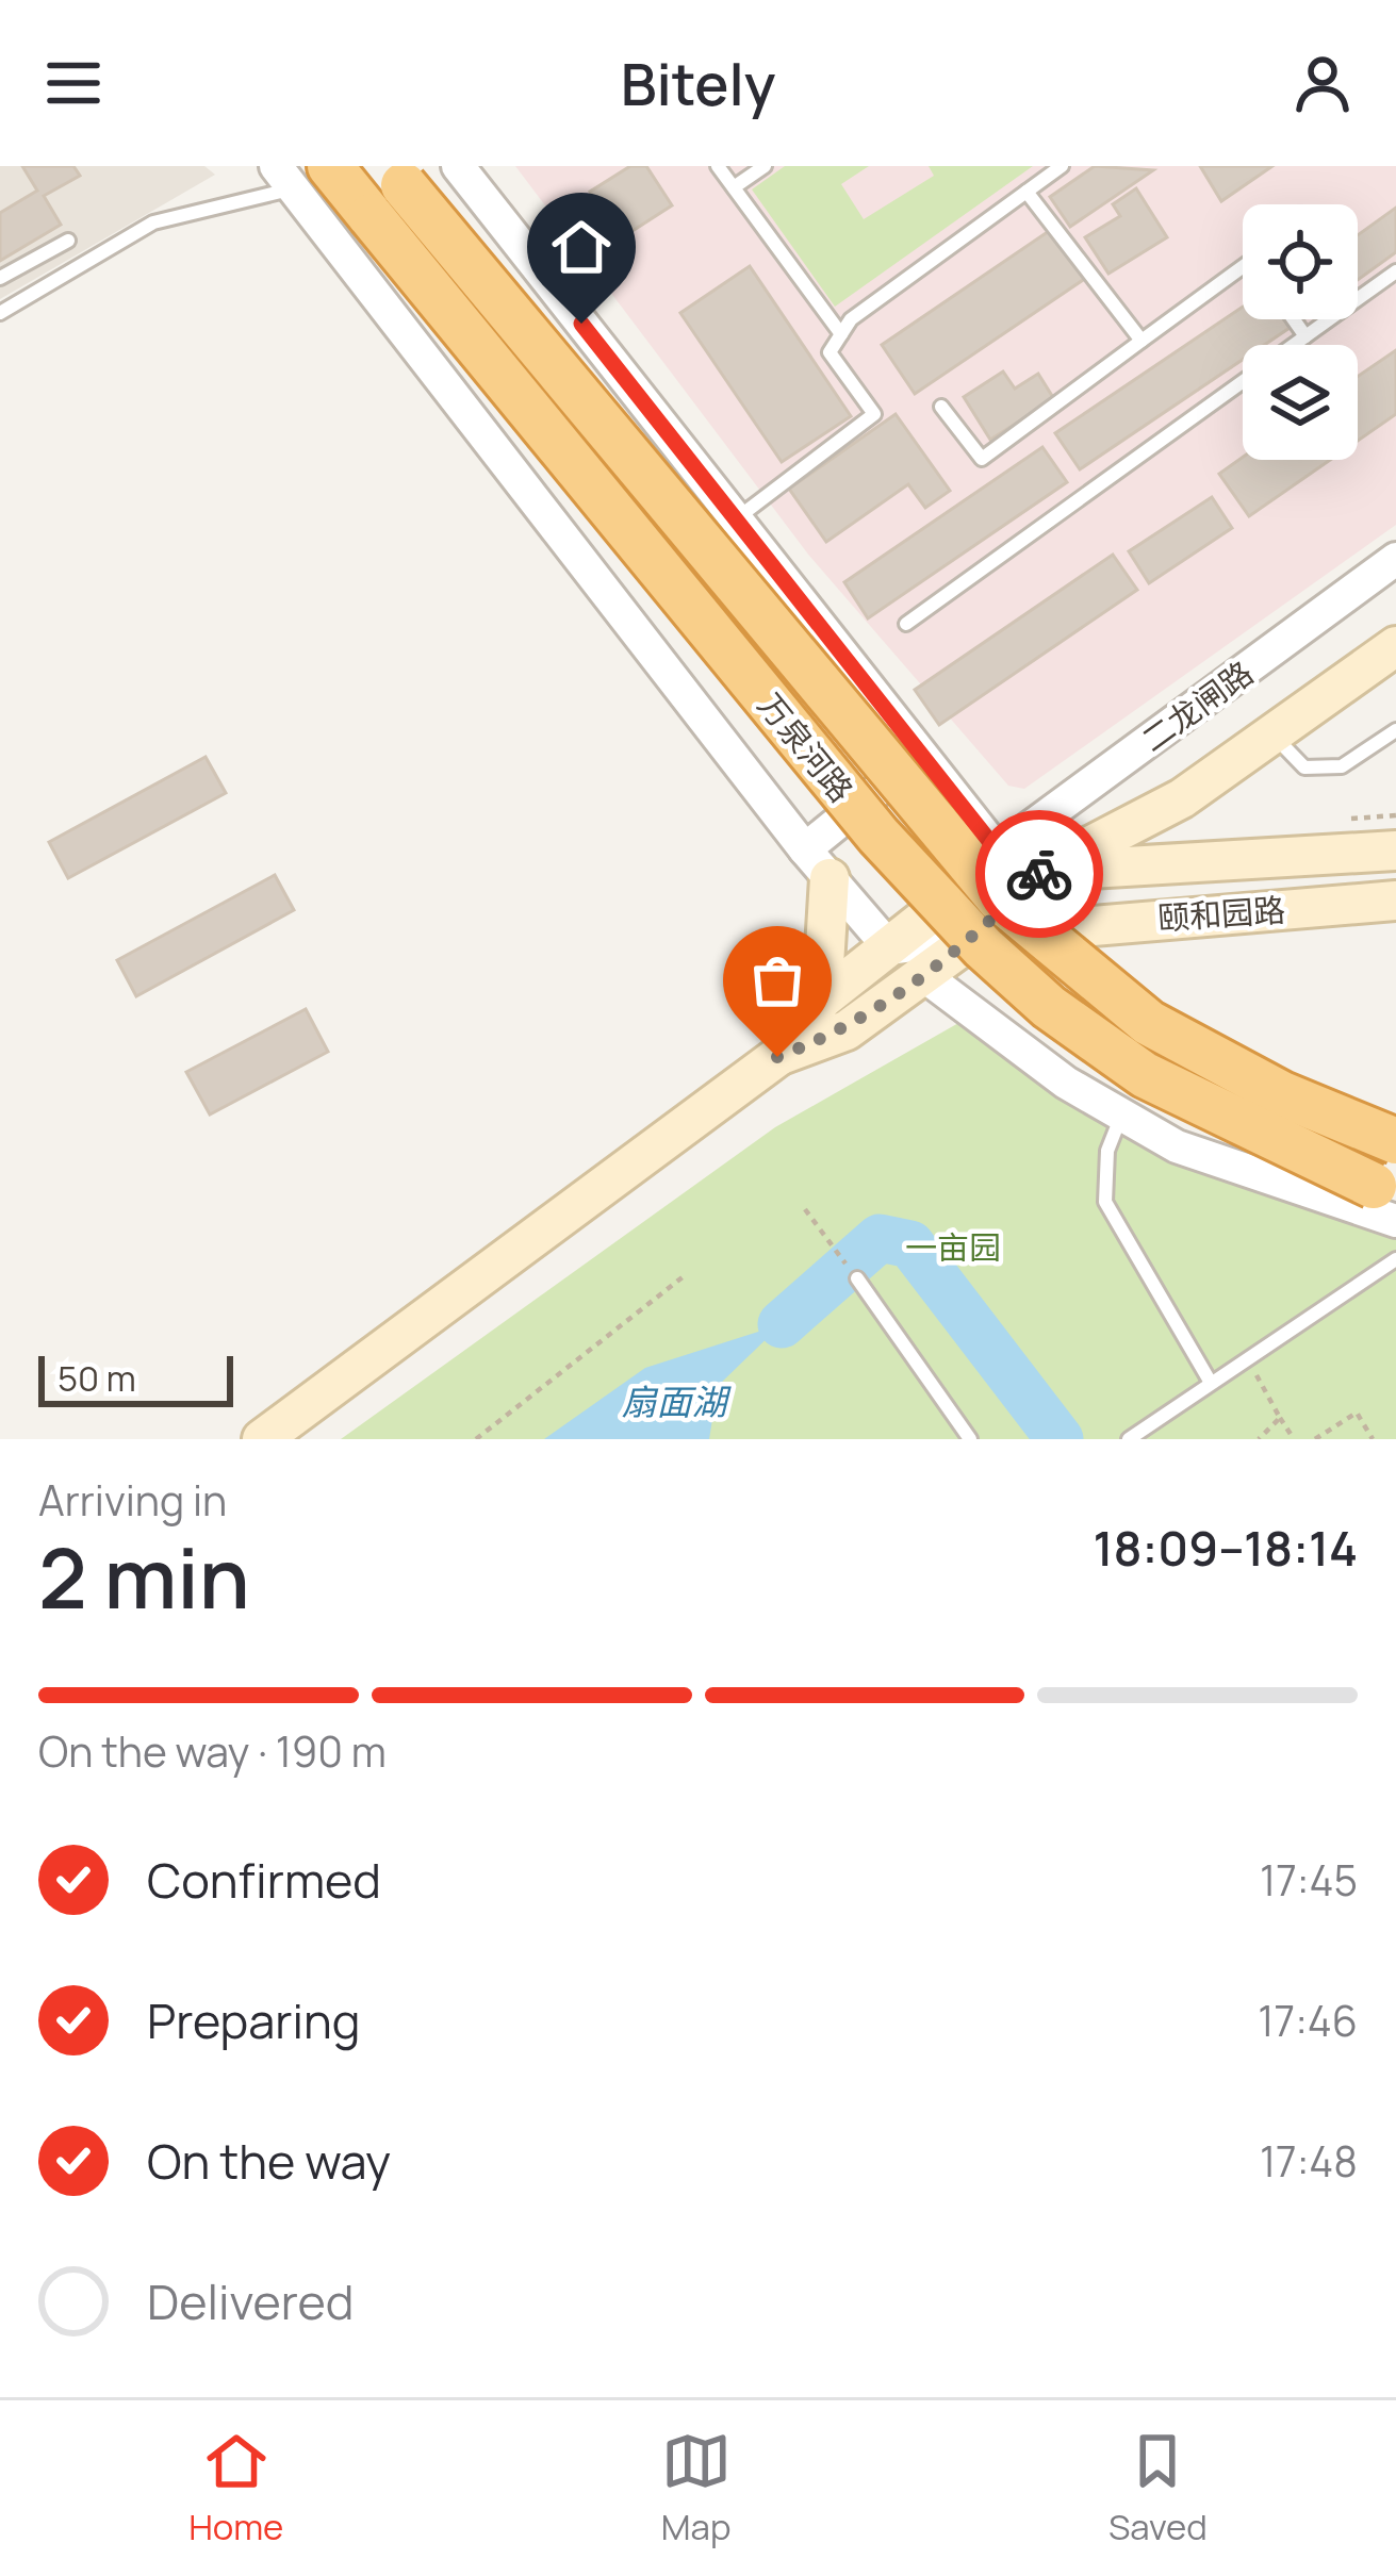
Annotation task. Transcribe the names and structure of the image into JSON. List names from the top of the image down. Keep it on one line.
{"streets":{"highway":["万泉河路"],"main road":["二龙闸路","颐和园路"]},"crossings":[["二龙闸路","颐和园路"]],"water":["扇面湖"],"parks":["一亩园"],"scale_bar":"50 m","page":{"header":"Bitely","scale":"50 m","heading":["2 min","Arriving in","18:09–18:14"],"bar":"On the way · 190 m","list":[["Confirmed","17:45"],["Preparing","17:46"],["On the way","17:48"],"Delivered"],"tabs":["Home","Map","Saved"]}}
